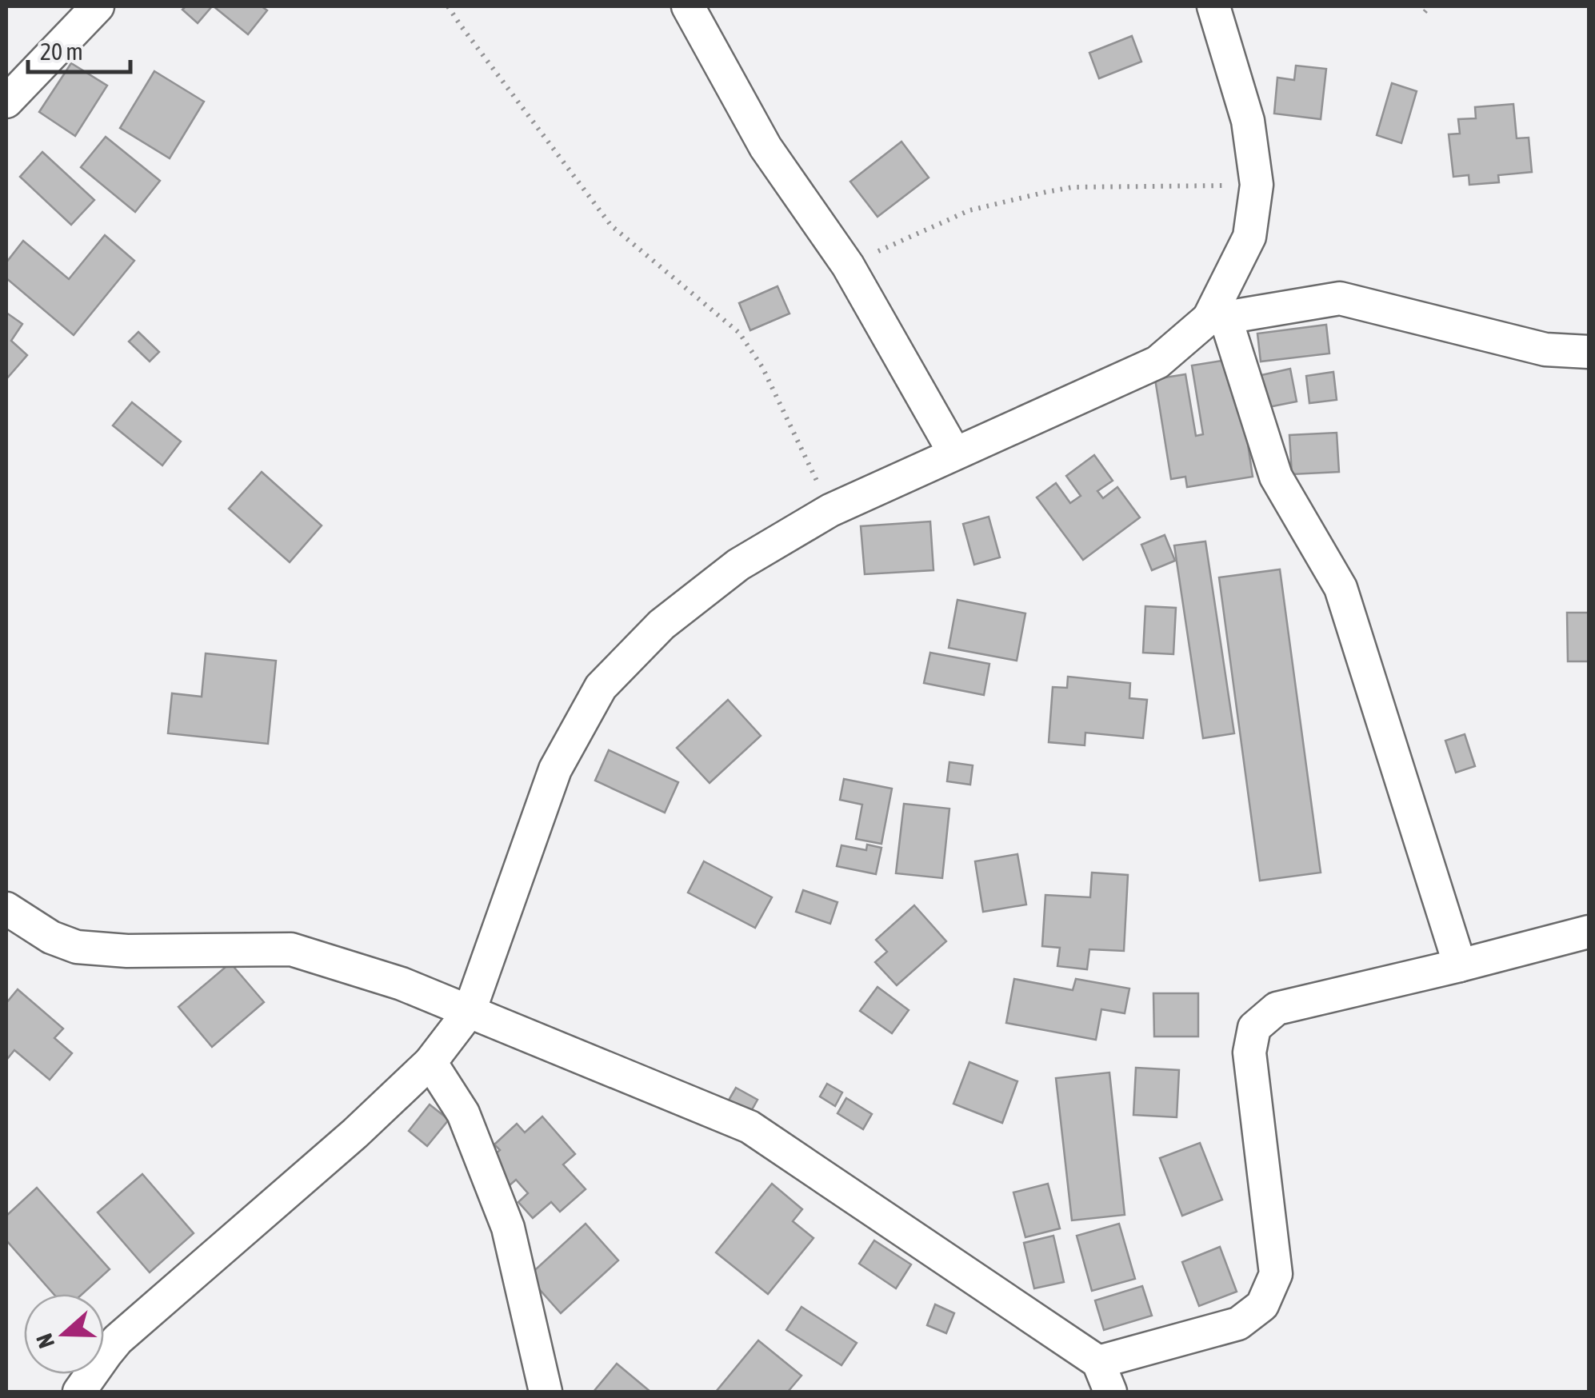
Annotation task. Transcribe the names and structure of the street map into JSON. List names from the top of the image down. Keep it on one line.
{"scale_bar":"20 m","north":"left"}
